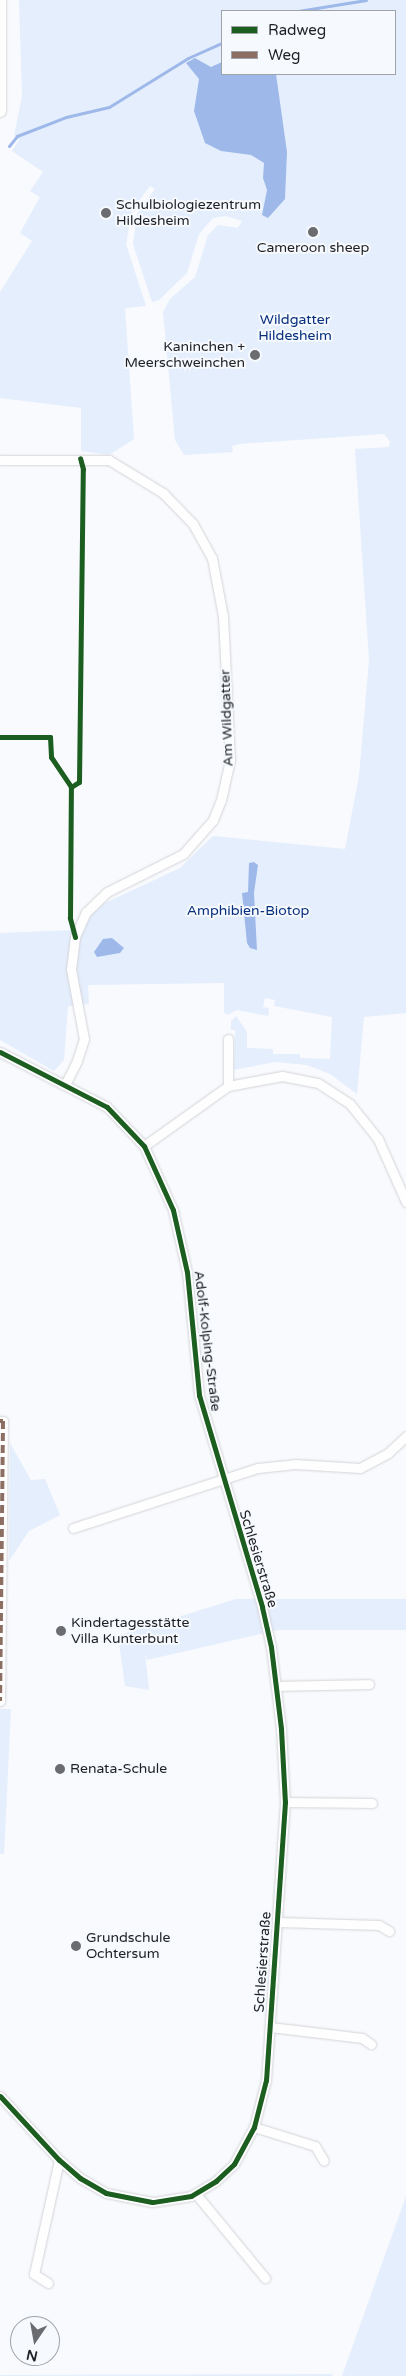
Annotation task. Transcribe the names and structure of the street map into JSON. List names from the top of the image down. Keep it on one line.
{"streets":{"street":["Am Wildgatter","Adolf-Kolping-Straße","Schlesierstraße"]},"crossings":[["Am Wildgatter","Adolf-Kolping-Straße"],["Adolf-Kolping-Straße","Schlesierstraße"]],"parks":["Wildgatter Hildesheim","Amphibien-Biotop"],"places":["Schulbiologiezentrum Hildesheim","Cameroon sheep","Kaninchen + Meerschweinchen","Kindertagesstätte Villa Kunterbunt","Renata-Schule","Grundschule Ochtersum"],"legend":["Radweg","Weg"],"north":"bottom"}
